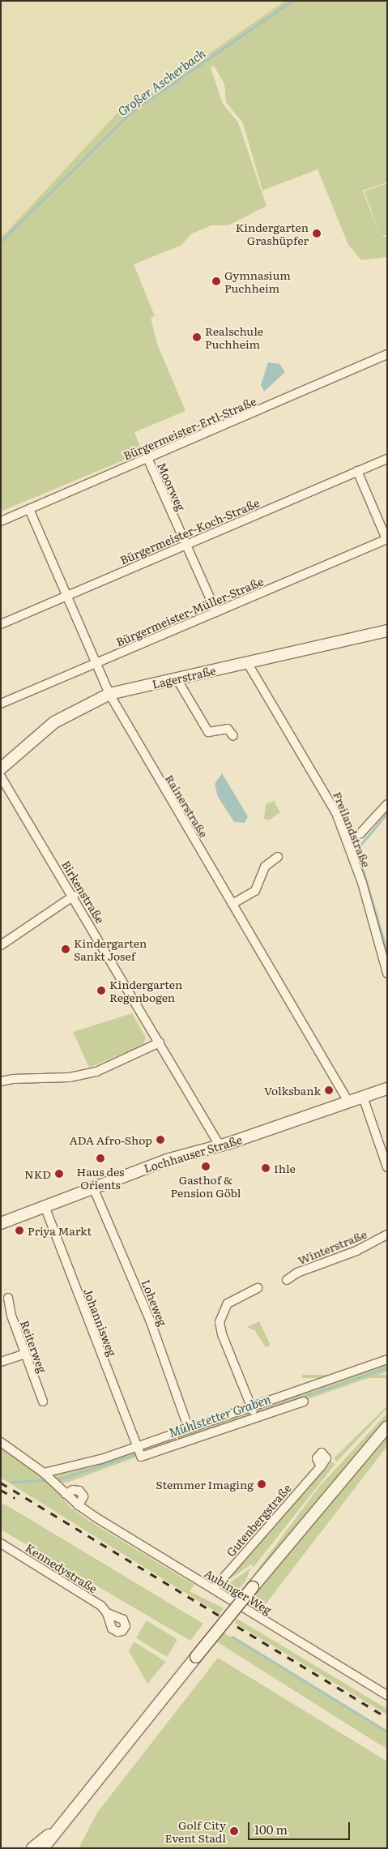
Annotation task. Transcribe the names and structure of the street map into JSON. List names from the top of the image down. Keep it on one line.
{"streets":{"street":["Bürgermeister-Ertl-Straße","Moorweg","Bürgermeister-Koch-Straße","Bürgermeister-Müller-Straße","Lagerstraße","Rainerstraße","Freilandstraße","Birkenstraße","Lochhauser Straße","Winterstraße","Loheweg","Johannisweg","Reiterweg","Gutenbergstraße","Kennedystraße","Aubinger Weg"]},"crossings":[["Bürgermeister-Ertl-Straße","Moorweg"],["Bürgermeister-Ertl-Straße","Rainerstraße"],["Moorweg","Bürgermeister-Koch-Straße"],["Moorweg","Bürgermeister-Müller-Straße"],["Bürgermeister-Koch-Straße","Rainerstraße"],["Bürgermeister-Müller-Straße","Rainerstraße"],["Lagerstraße","Rainerstraße"],["Lagerstraße","Freilandstraße"],["Rainerstraße","Lochhauser Straße"],["Birkenstraße","Lochhauser Straße"],["Lochhauser Straße","Loheweg"],["Lochhauser Straße","Johannisweg"],["Gutenbergstraße","Aubinger Weg"]],"water":["Großer Ascherbach","Mühlstetter Graben"],"places":["Kindergarten Grashüpfer","Gymnasium Puchheim","Realschule Puchheim","Kindergarten Sankt Josef","Kindergarten Regenbogen","Volksbank","ADA Afro-Shop","Haus des Orients","Gasthof & Pension Göbl","Ihle","NKD","Priya Markt","Stemmer Imaging","Golf City Event Stadl"],"scale_bar":"100 m"}
